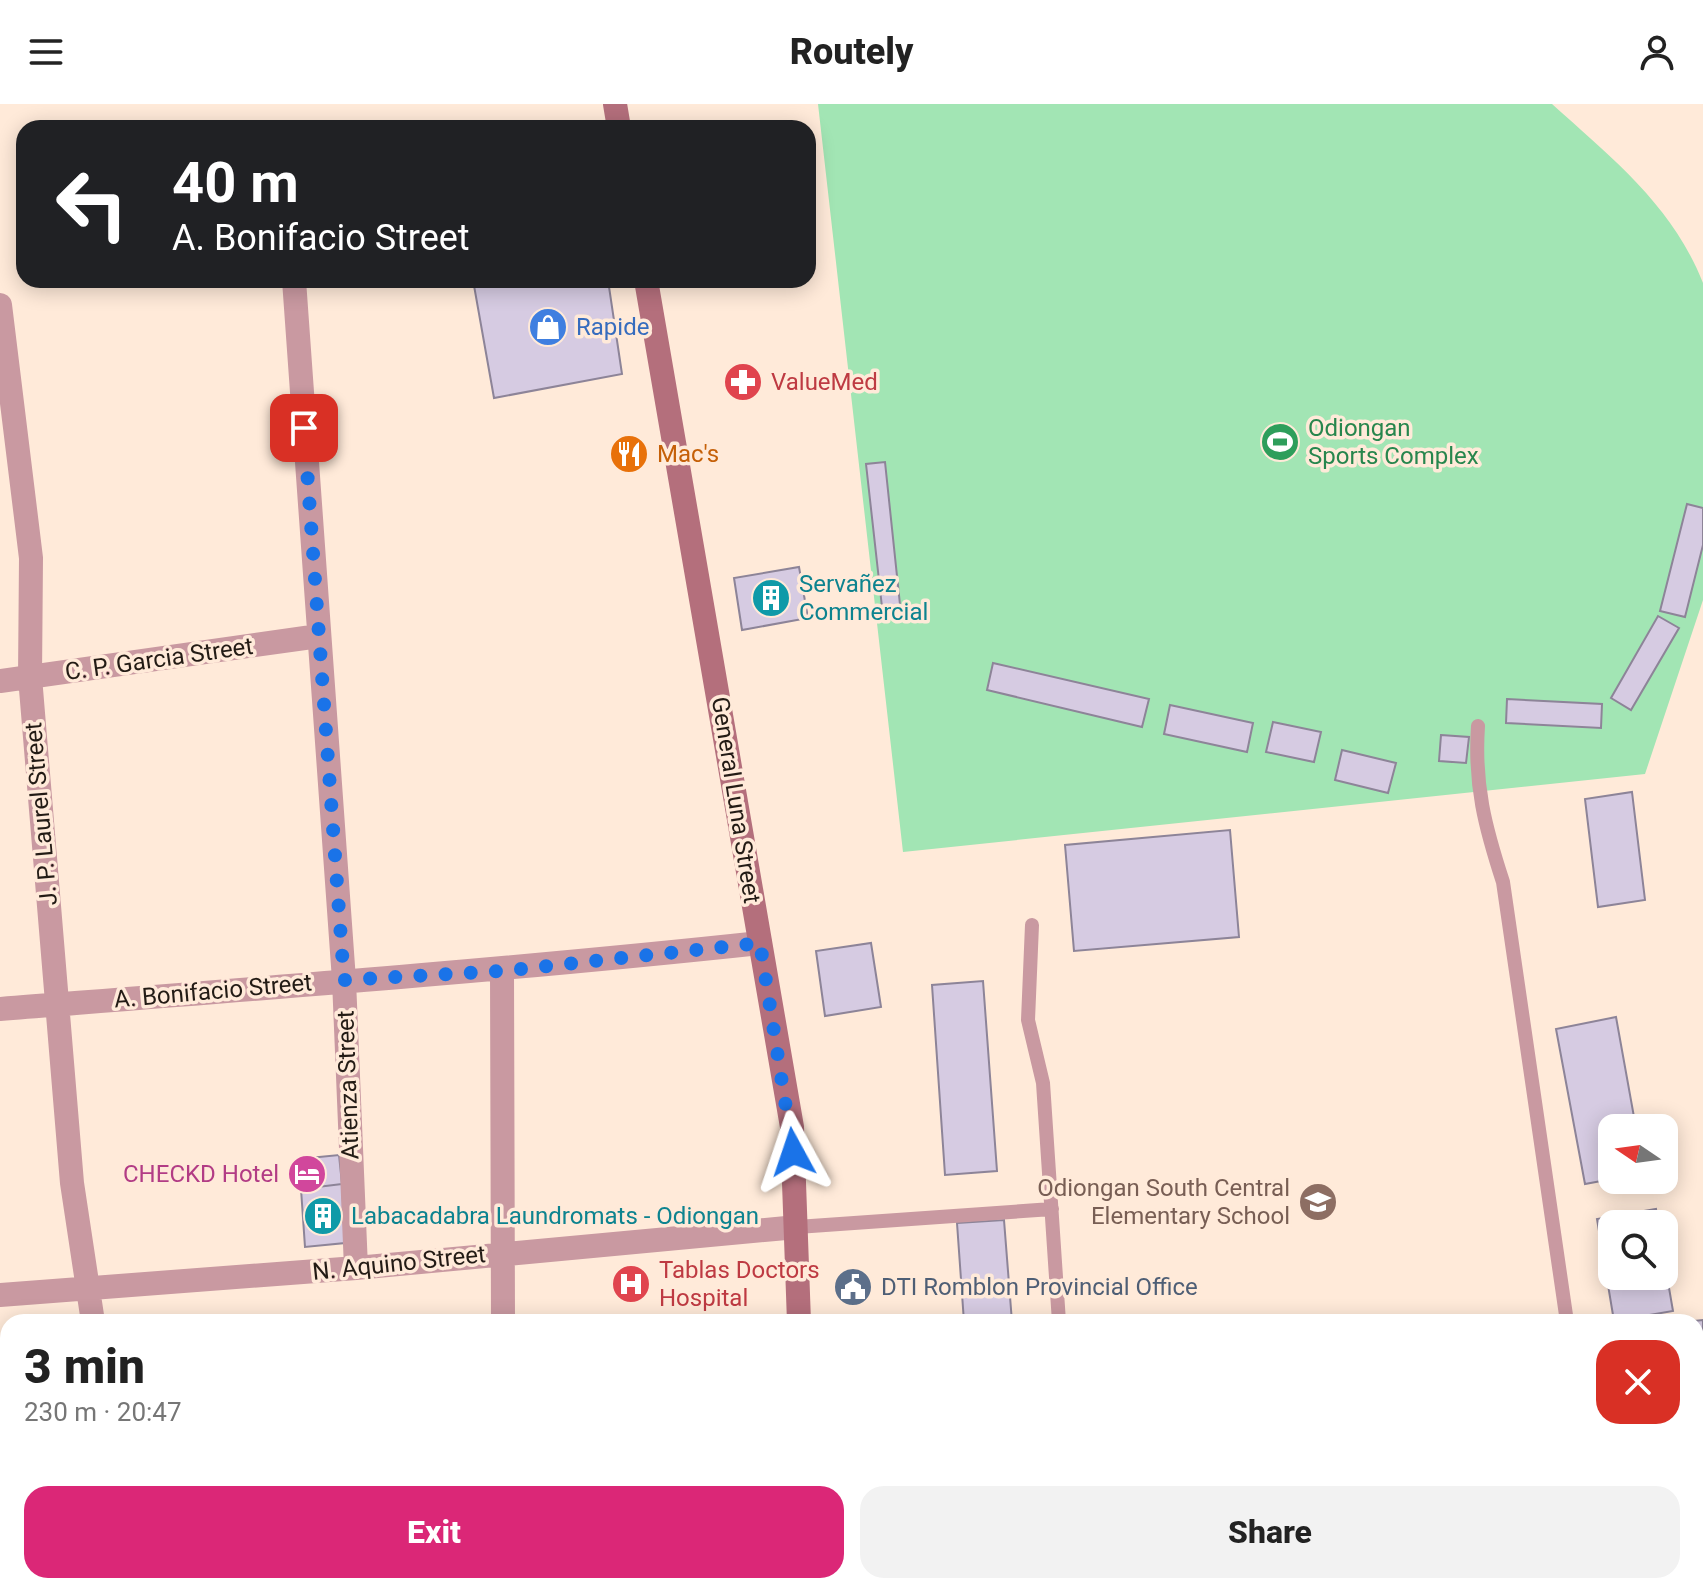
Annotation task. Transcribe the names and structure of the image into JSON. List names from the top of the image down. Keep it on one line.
{"streets":{"main road":["General Luna Street"],"street":["C. P. Garcia Street","J. P. Laurel Street","A. Bonifacio Street","Atienza Street","N. Aquino Street"]},"crossings":[["C. P. Garcia Street","J. P. Laurel Street"],["C. P. Garcia Street","Atienza Street"],["General Luna Street","A. Bonifacio Street"],["General Luna Street","N. Aquino Street"],["J. P. Laurel Street","A. Bonifacio Street"],["J. P. Laurel Street","N. Aquino Street"],["A. Bonifacio Street","Atienza Street"],["Atienza Street","N. Aquino Street"]],"places":{"shop":["Rapide"],"pharmacy":["ValueMed"],"sports":["Odiongan Sports Complex"],"restaurant":["Mac's"],"building":["Servañez Commercial","Labacadabra Laundromats - Odiongan"],"hotel":["CHECKD Hotel"],"school or university":["Odiongan South Central Elementary School"],"hospital":["Tablas Doctors Hospital"],"public building":["DTI Romblon Provincial Office"]},"north":"left","page":{"header":"Routely","turn":["40 m","A. Bonifacio Street"],"heading":["3 min","230 m · 20:47"],"buttons":["Exit","Share"]}}
